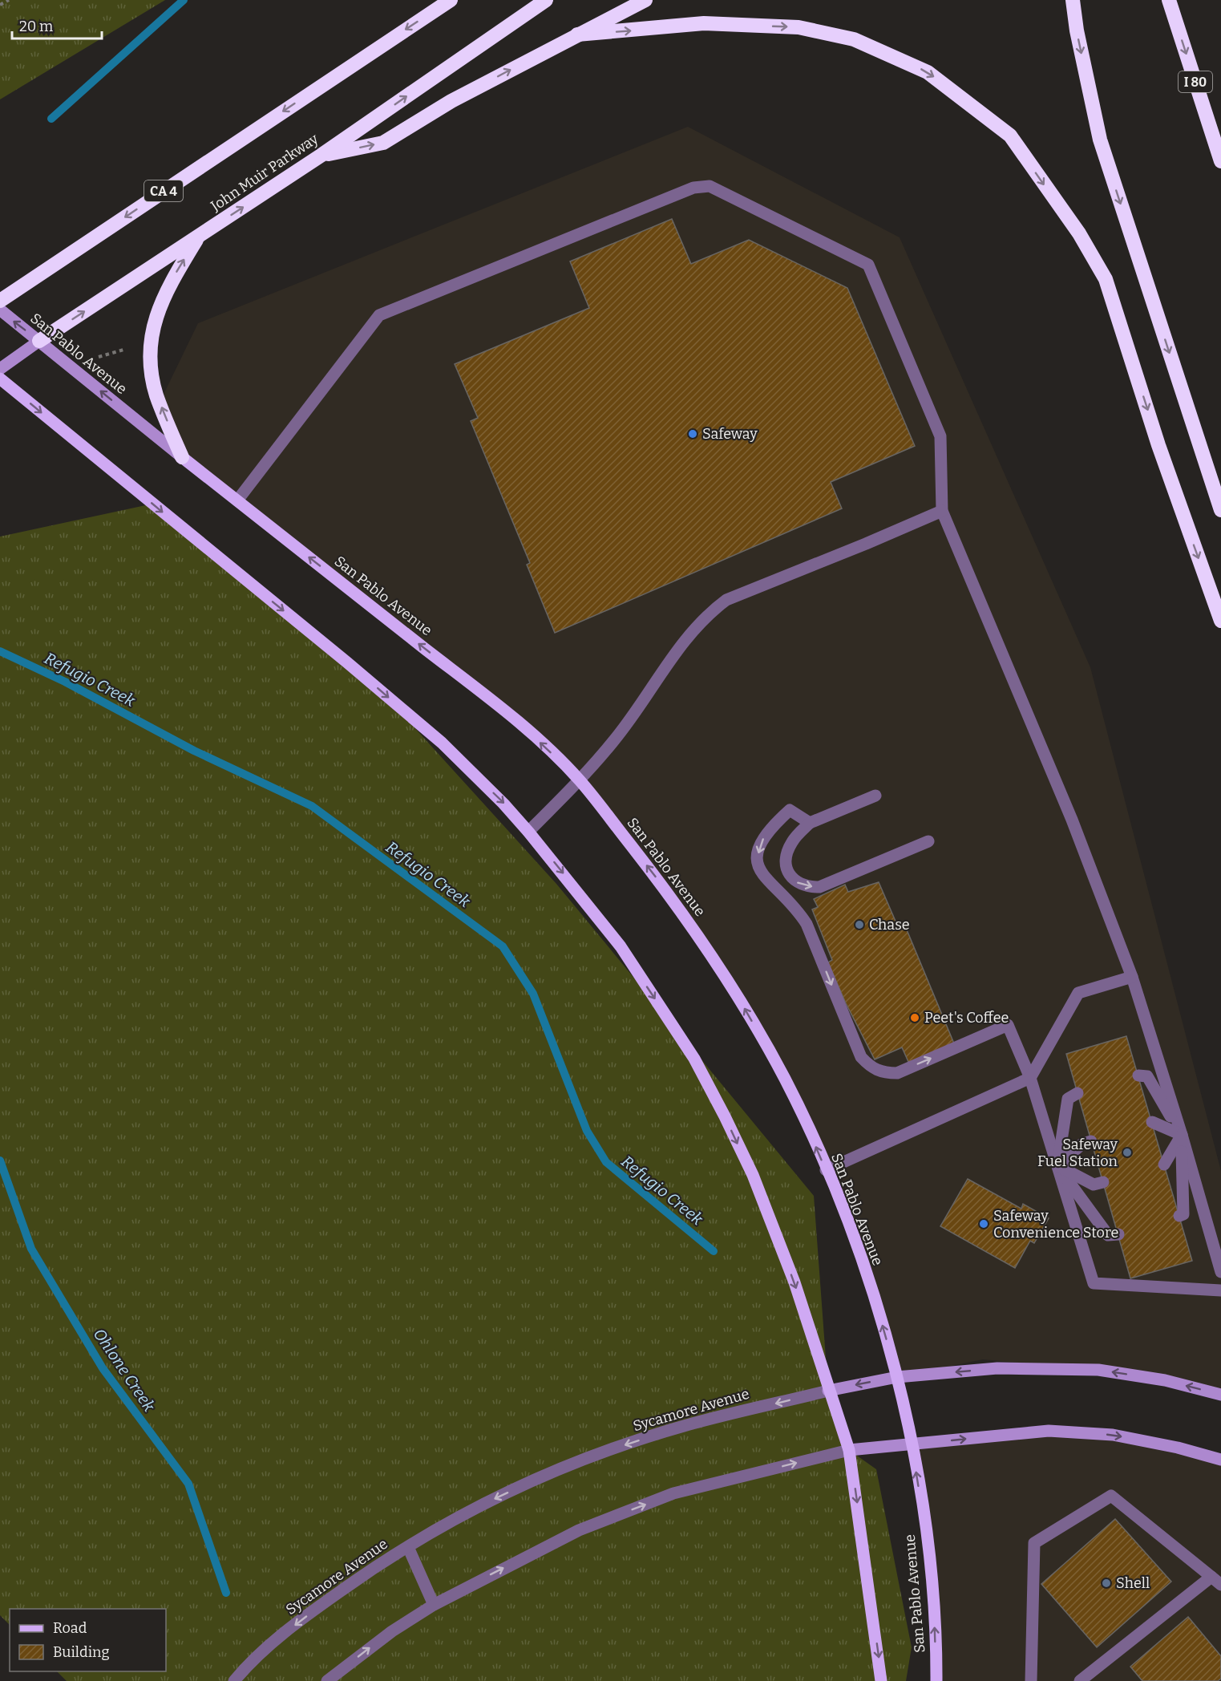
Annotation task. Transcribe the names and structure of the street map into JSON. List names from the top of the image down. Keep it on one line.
{"streets":{"highway":["I 80","John Muir Parkway","CA 4"],"main road":["San Pablo Avenue","Sycamore Avenue"]},"crossings":[["John Muir Parkway","San Pablo Avenue"],["San Pablo Avenue","Sycamore Avenue"]],"water":["Refugio Creek","Ohlone Creek"],"places":["Safeway","Chase","Peet's Coffee","Safeway Fuel Station","Safeway Convenience Store","Shell"],"legend":["Road","Building"],"scale_bar":"20 m"}
